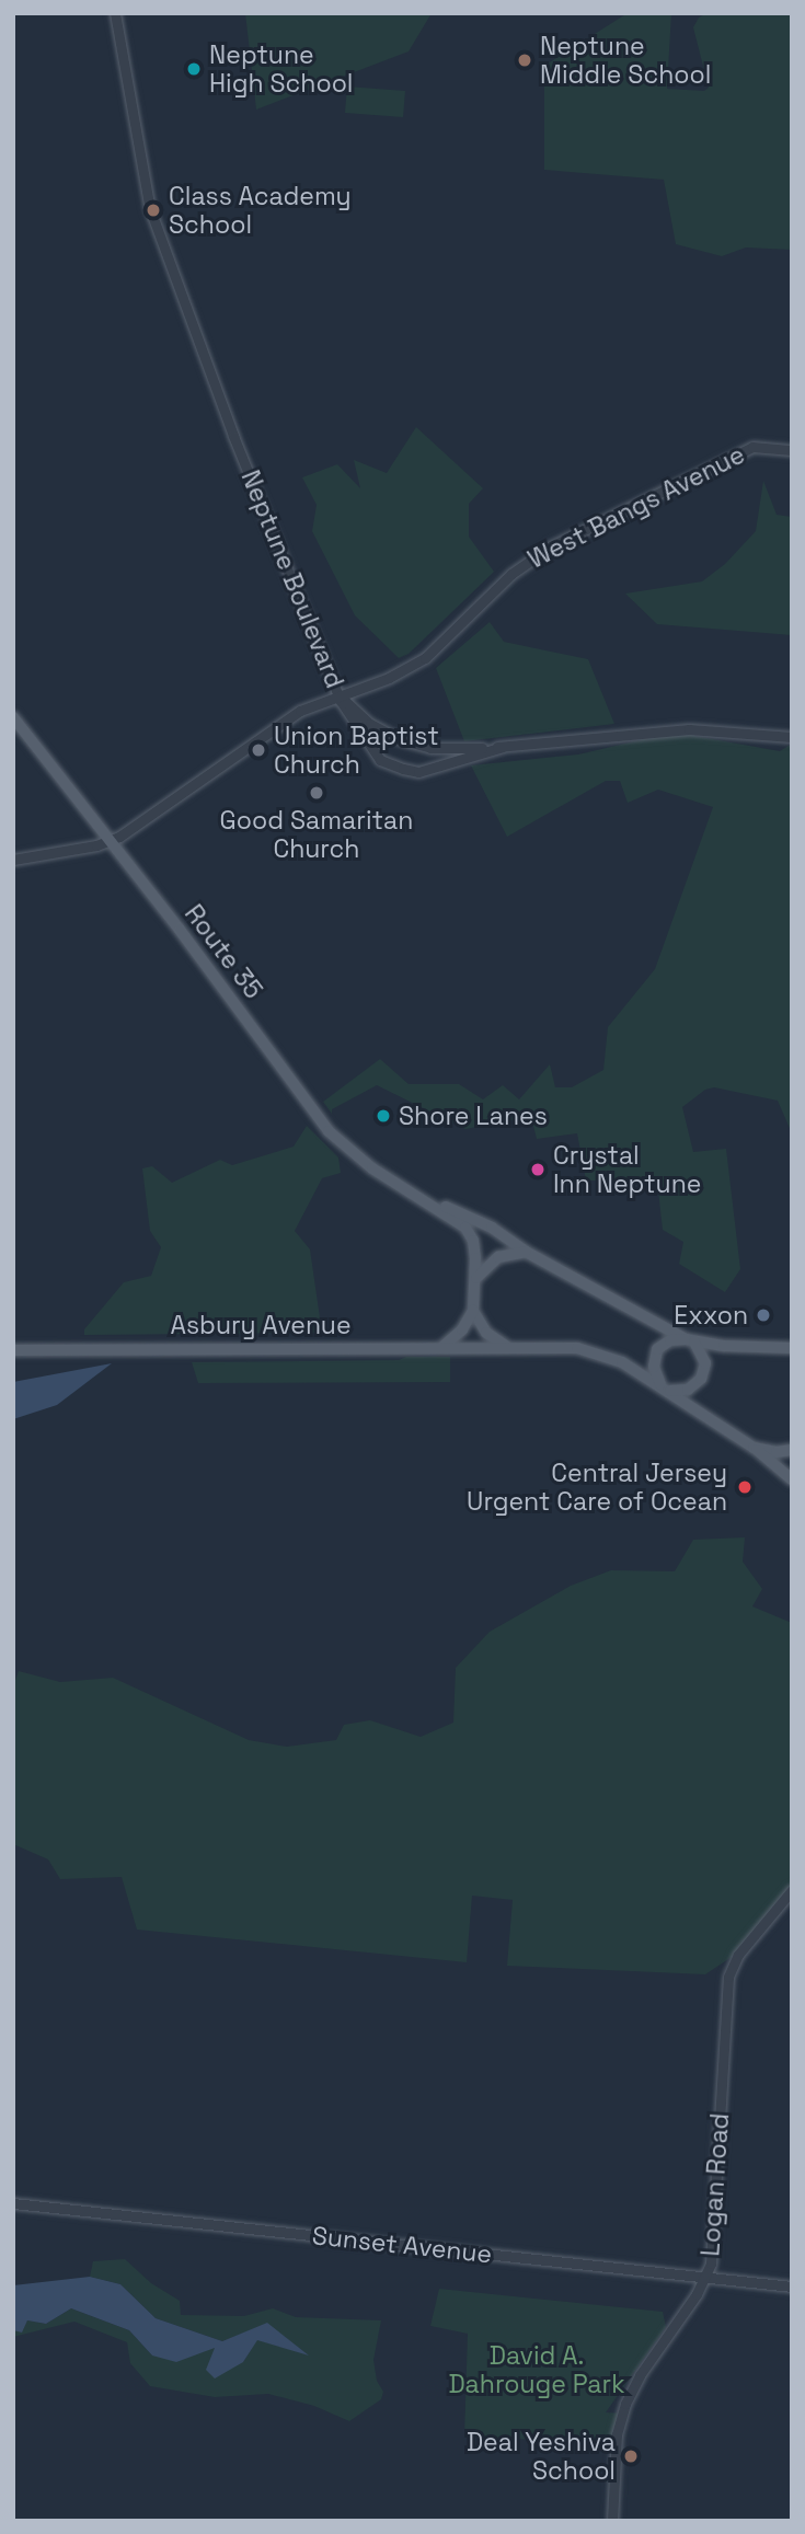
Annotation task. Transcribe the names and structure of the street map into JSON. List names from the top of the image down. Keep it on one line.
{"streets":{"main road":["Route 35","Asbury Avenue"],"street":["West Bangs Avenue","Neptune Boulevard","Logan Road","Sunset Avenue"]},"crossings":[["West Bangs Avenue","Neptune Boulevard"],["West Bangs Avenue","Route 35"],["Logan Road","Sunset Avenue"]],"parks":["David A. Dahrouge Park"],"places":["Neptune Middle School","Neptune High School","Class Academy School","Union Baptist Church","Good Samaritan Church","Shore Lanes","Crystal Inn Neptune","Exxon","Central Jersey Urgent Care of Ocean","Deal Yeshiva School"]}
